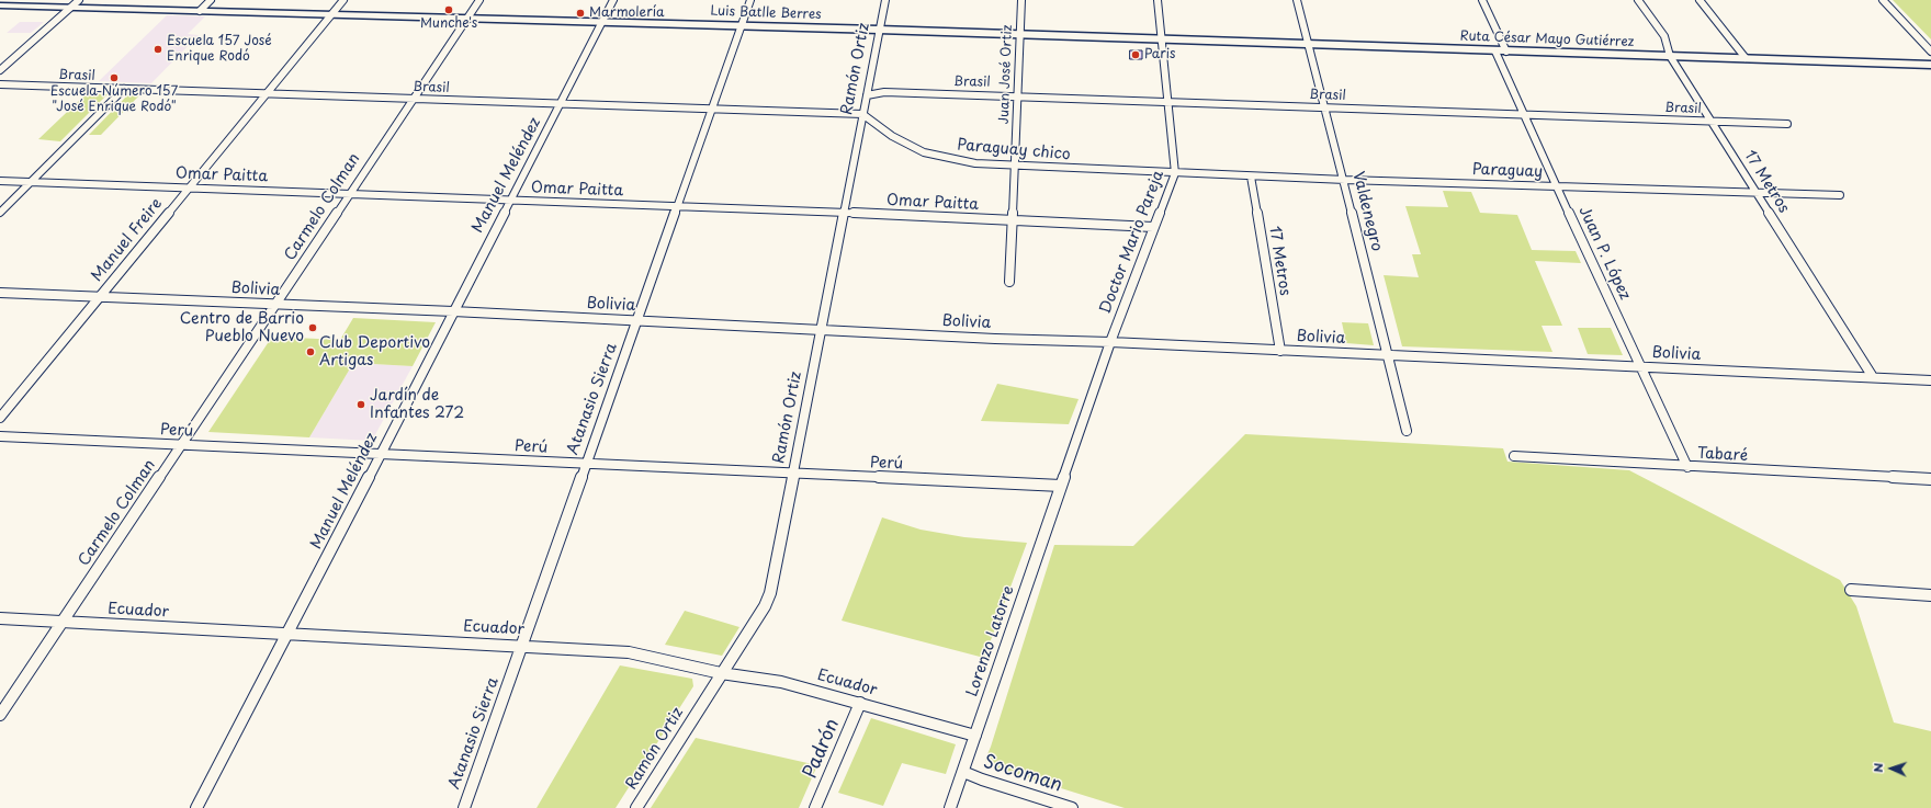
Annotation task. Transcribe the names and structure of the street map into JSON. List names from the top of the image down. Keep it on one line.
{"streets":{"street":["Luis Batlle Berres","Ruta César Mayo Gutiérrez","Ramón Ortiz","Juan José Ortiz","Brasil","Paraguay chico","Paraguay","Omar Paitta","Manuel Meléndez","17 Metros","Carmelo Colman","Valdenegro","Manuel Freire","Doctor Mario Pareja","Juan P. López","Bolivia","Atanasio Sierra","Perú","Tabaré","Ecuador","Lorenzo Latorre","Padrón","Socoman"]},"crossings":[["Luis Batlle Berres","Ruta César Mayo Gutiérrez"],["Luis Batlle Berres","Ramón Ortiz"],["Luis Batlle Berres","Juan José Ortiz"],["Luis Batlle Berres","Manuel Meléndez"],["Luis Batlle Berres","Carmelo Colman"],["Luis Batlle Berres","Manuel Freire"],["Luis Batlle Berres","Doctor Mario Pareja"],["Luis Batlle Berres","Atanasio Sierra"],["Ruta César Mayo Gutiérrez","17 Metros"],["Ruta César Mayo Gutiérrez","Valdenegro"],["Ruta César Mayo Gutiérrez","Doctor Mario Pareja"],["Ruta César Mayo Gutiérrez","Juan P. López"],["Ramón Ortiz","Brasil"],["Ramón Ortiz","Paraguay chico"],["Ramón Ortiz","Omar Paitta"],["Ramón Ortiz","Bolivia"],["Ramón Ortiz","Perú"],["Ramón Ortiz","Ecuador"],["Juan José Ortiz","Brasil"],["Juan José Ortiz","Paraguay chico"],["Juan José Ortiz","Omar Paitta"],["Brasil","Paraguay chico"],["Brasil","Manuel Meléndez"],["Brasil","17 Metros"],["Brasil","Carmelo Colman"],["Brasil","Valdenegro"],["Brasil","Manuel Freire"],["Brasil","Doctor Mario Pareja"],["Brasil","Juan P. López"],["Brasil","Atanasio Sierra"],["Paraguay chico","Paraguay"],["Paraguay chico","Doctor Mario Pareja"],["Paraguay","17 Metros"],["Paraguay","Valdenegro"],["Paraguay","Doctor Mario Pareja"],["Paraguay","Juan P. López"],["Omar Paitta","Manuel Meléndez"],["Omar Paitta","Carmelo Colman"],["Omar Paitta","Manuel Freire"],["Omar Paitta","Doctor Mario Pareja"],["Omar Paitta","Atanasio Sierra"],["Manuel Meléndez","Bolivia"],["Manuel Meléndez","Perú"],["Manuel Meléndez","Ecuador"],["17 Metros","Bolivia"],["Carmelo Colman","Bolivia"],["Carmelo Colman","Perú"],["Carmelo Colman","Ecuador"],["Valdenegro","Bolivia"],["Manuel Freire","Bolivia"],["Doctor Mario Pareja","Bolivia"],["Doctor Mario Pareja","Perú"],["Doctor Mario Pareja","Lorenzo Latorre"],["Juan P. López","Bolivia"],["Juan P. López","Tabaré"],["Bolivia","Atanasio Sierra"],["Atanasio Sierra","Perú"],["Atanasio Sierra","Ecuador"],["Perú","Lorenzo Latorre"],["Ecuador","Lorenzo Latorre"],["Ecuador","Padrón"],["Lorenzo Latorre","Socoman"]],"places":["Munche's","Marmolería","Escuela 157 José Enrique Rodó","Paris","Escuela Número 157 \"José Enrique Rodó\"","Centro de Barrio Pueblo Nuevo","Club Deportivo Artigas","Jardín de Infantes 272"],"north":"left"}
